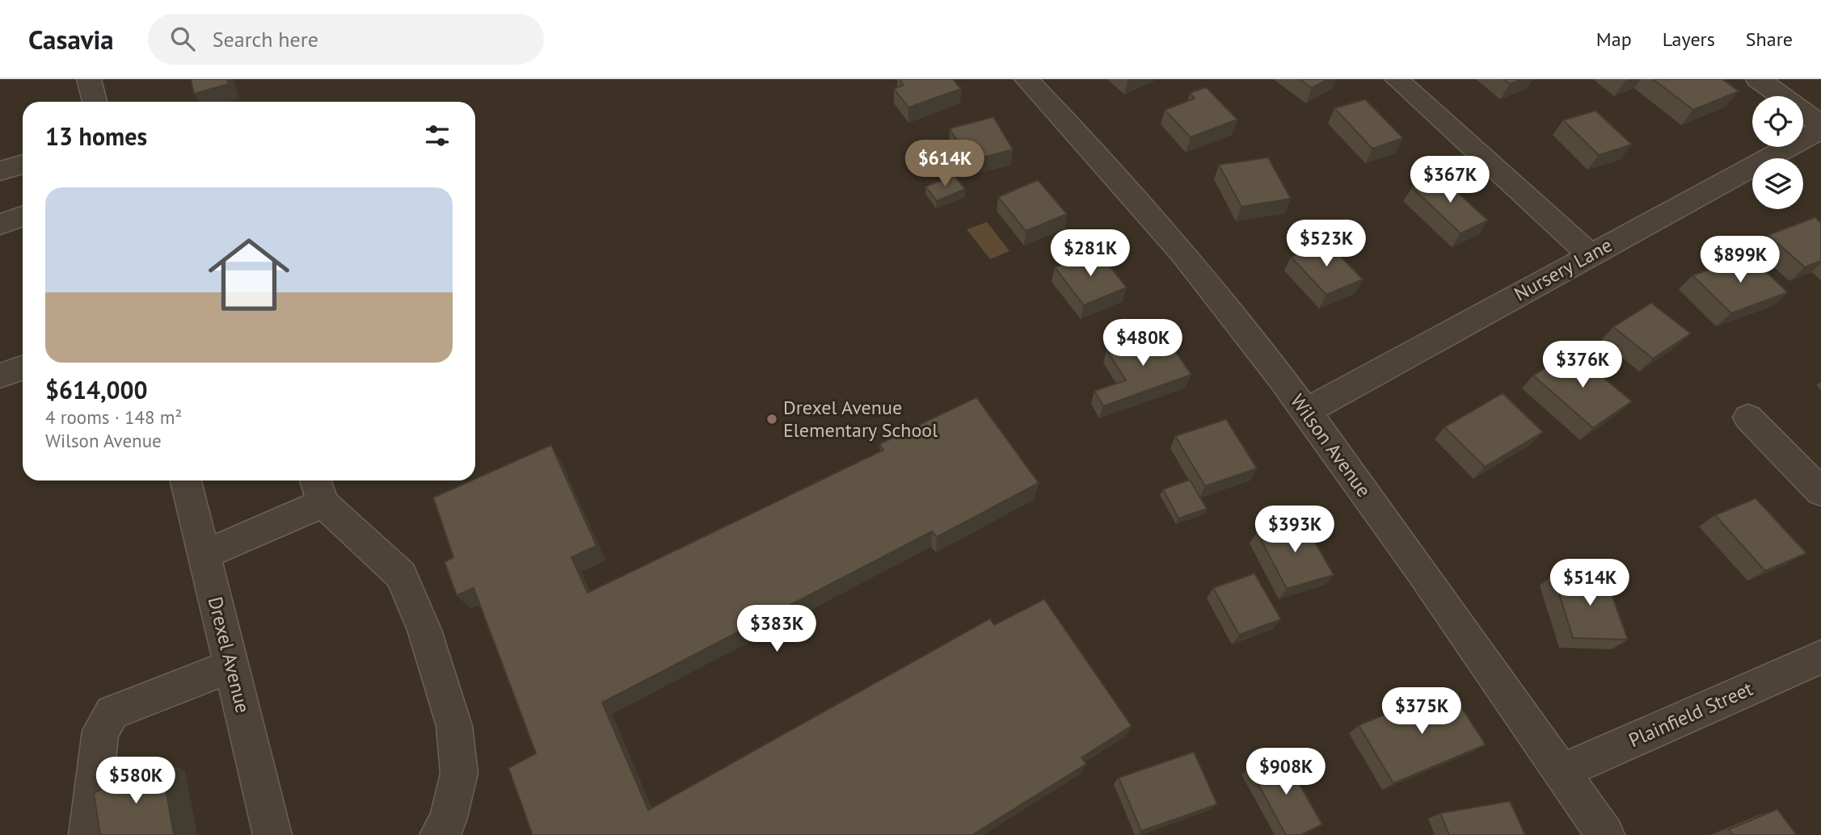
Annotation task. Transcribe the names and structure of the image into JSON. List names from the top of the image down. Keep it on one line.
{"streets":{"street":["Nursery Lane","Wilson Avenue","Drexel Avenue","Plainfield Street"]},"crossings":[["Nursery Lane","Wilson Avenue"],["Wilson Avenue","Plainfield Street"]],"places":["Drexel Avenue Elementary School"],"page":{"header":"Casavia","search":"Search here","nav":["Map","Layers","Share"],"heading":"13 homes","price":["$614K","$367K","$523K","$281K","$899K","$480K","$376K","$393K","$514K","$383K","$375K","$908K","$580K"],"list":[{"name":"$614,000","note":"4 rooms · 148 m² · Wilson Avenue"}]}}
